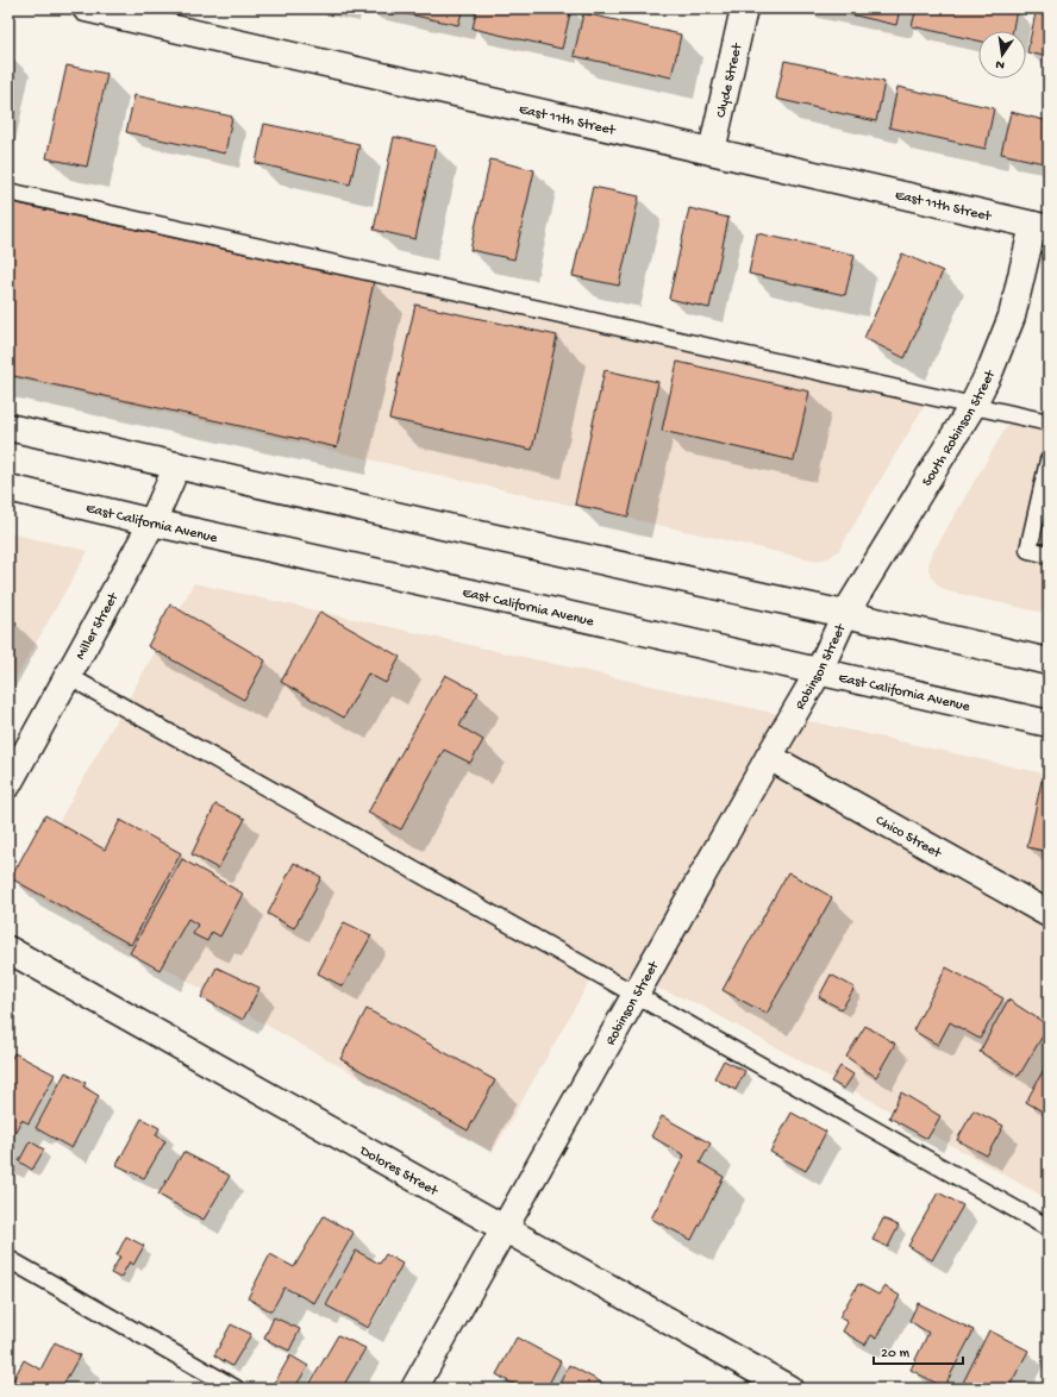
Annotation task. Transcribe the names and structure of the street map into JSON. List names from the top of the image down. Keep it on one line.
{"streets":{"street":["Clyde Street","East 11th Street","South Robinson Street","East California Avenue","Miller Street","Robinson Street","Chico Street","Dolores Street"]},"crossings":[["Clyde Street","East 11th Street"],["East 11th Street","South Robinson Street"],["South Robinson Street","Robinson Street"],["East California Avenue","Miller Street"],["East California Avenue","Robinson Street"],["Robinson Street","Chico Street"],["Robinson Street","Dolores Street"]],"scale_bar":"20 m","north":"bottom"}
